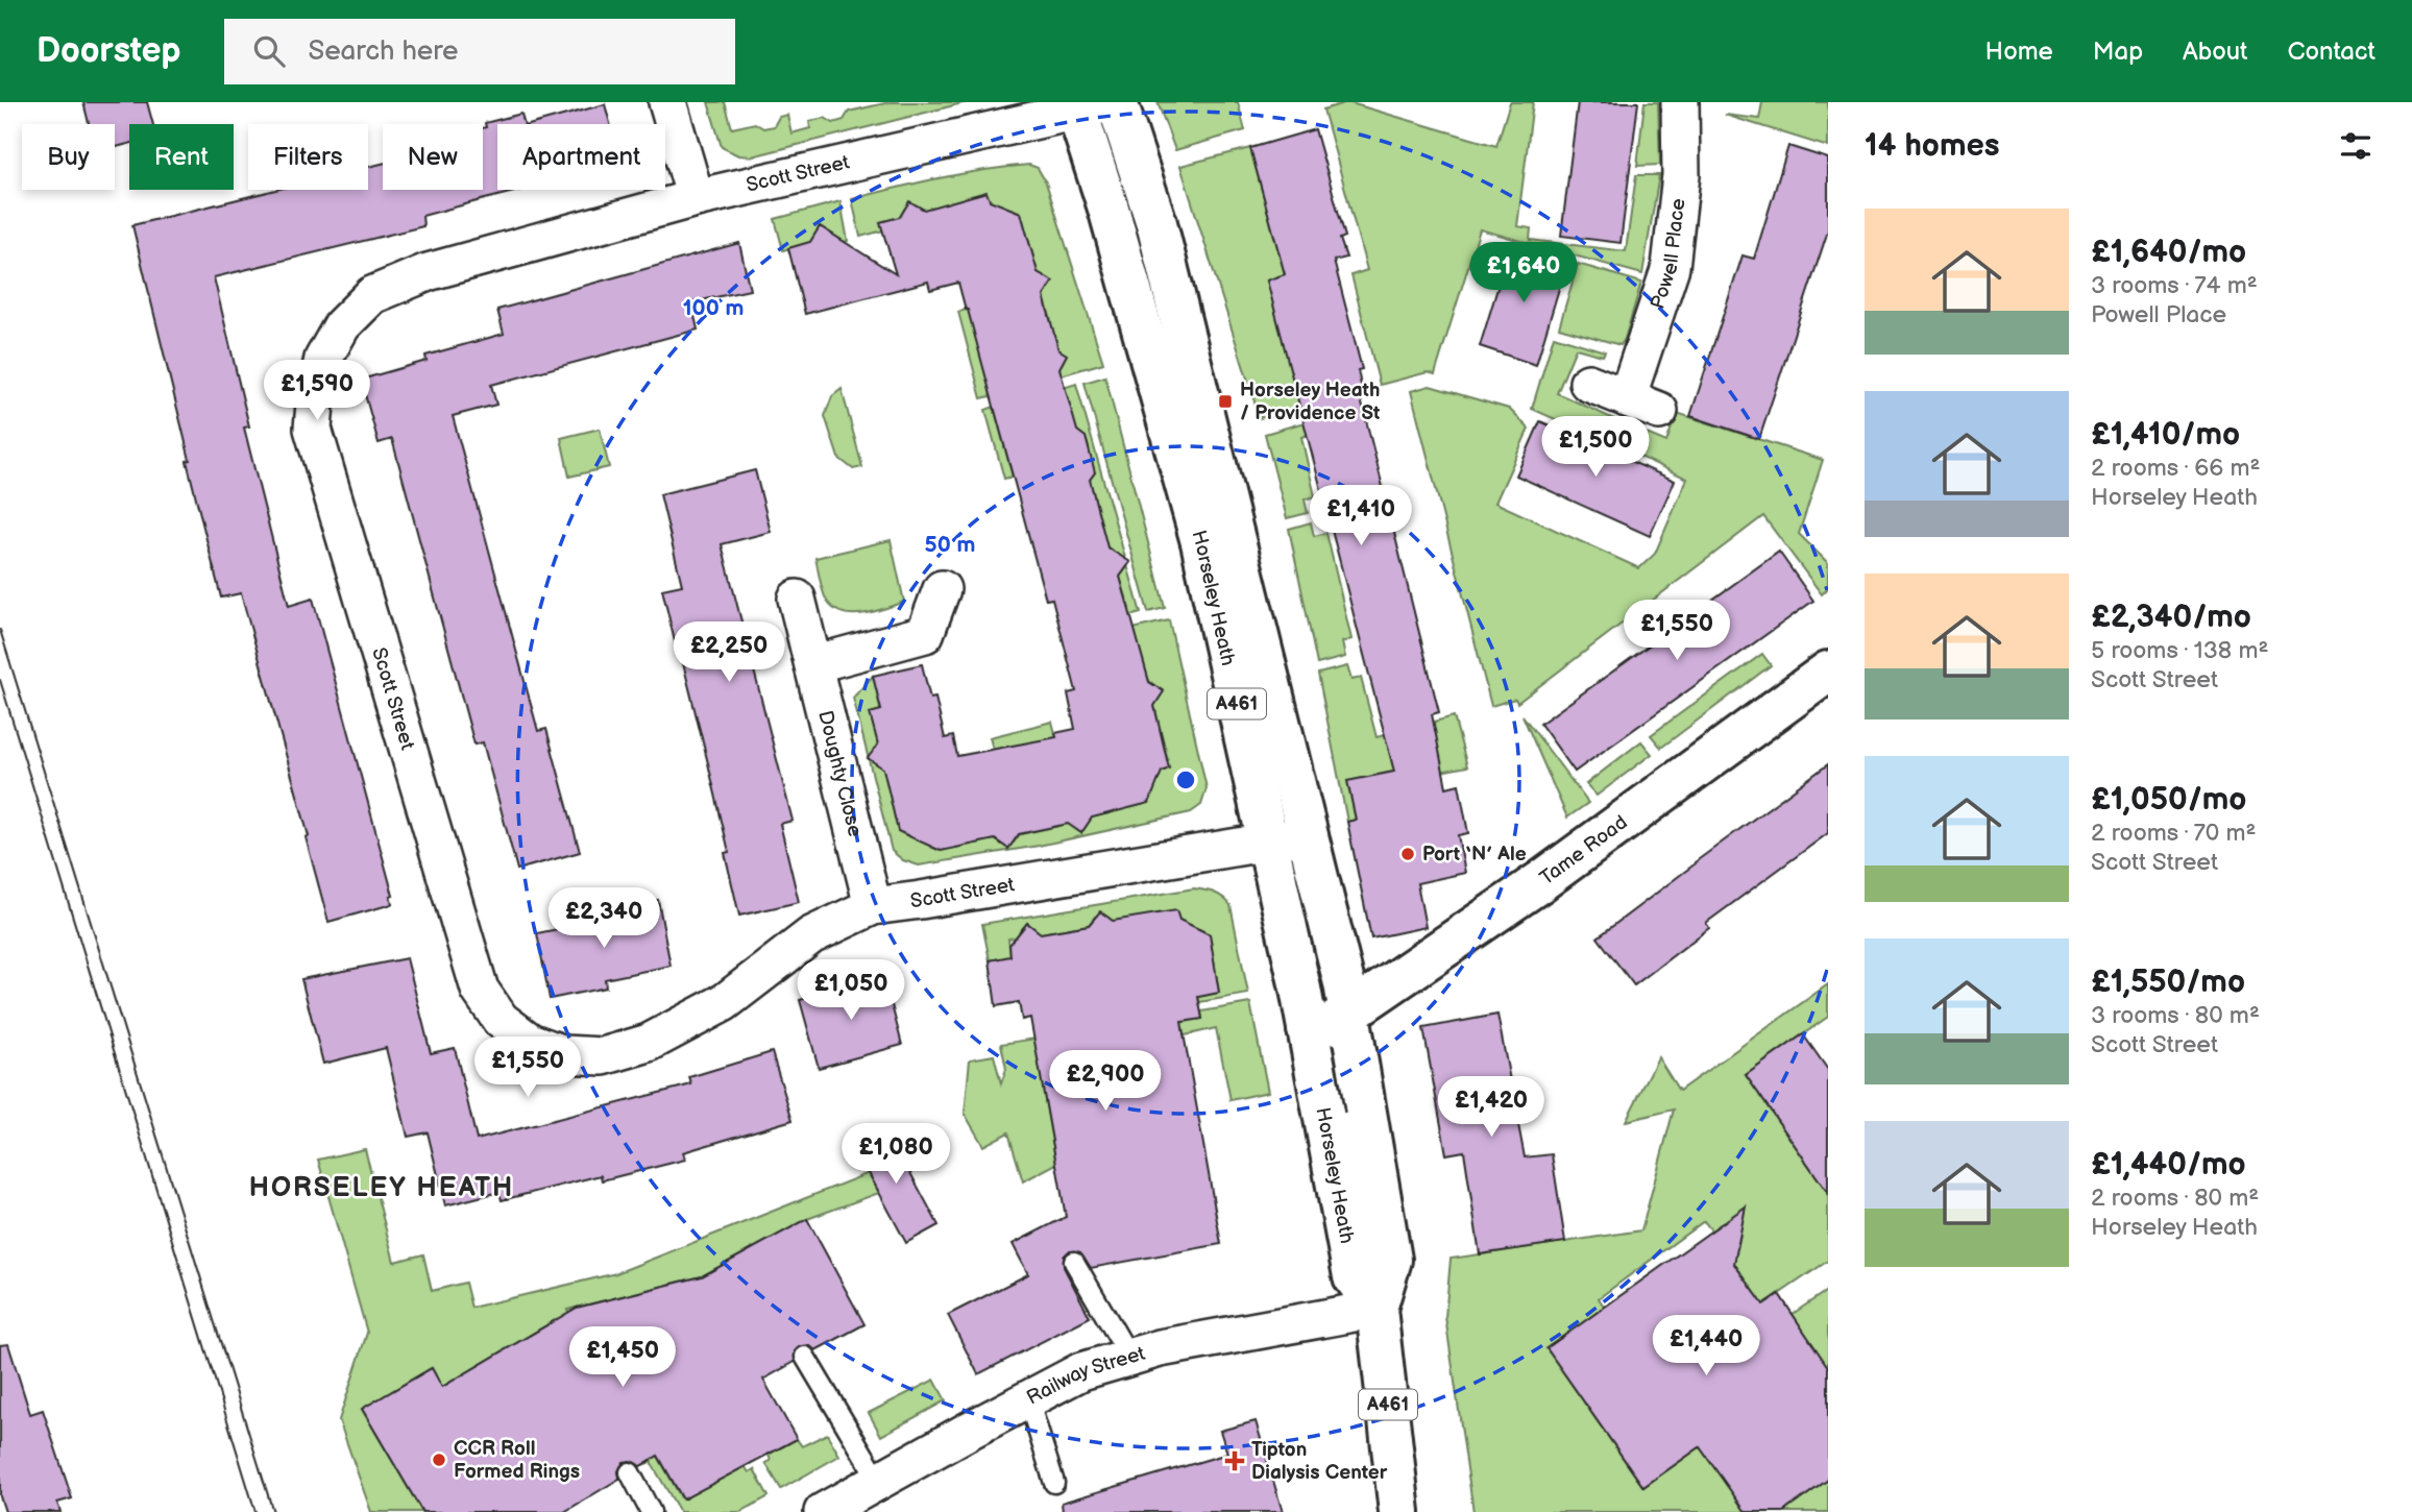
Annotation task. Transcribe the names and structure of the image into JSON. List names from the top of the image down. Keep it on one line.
{"streets":{"main road":["Horseley Heath","A461","Tame Road"],"street":["Scott Street","Powell Place","Doughty Close","Railway Street"]},"crossings":[["Scott Street","Horseley Heath"],["Scott Street","Doughty Close"],["Horseley Heath","Tame Road"],["Horseley Heath","Railway Street"]],"districts":["HORSELEY HEATH"],"places":{"transit":["Horseley Heath / Providence St"],"other":["Port ‘N’ Ale","CCR Roll Formed Rings"],"health":["Tipton Dialysis Center"]},"page":{"header":"Doorstep","search":"Search here","nav":["Home","Map","About","Contact"],"heading":"14 homes","chip":["Buy","Rent","Filters","New","Apartment"],"list":[{"name":"£1,640/mo","note":"3 rooms · 74 m² · Powell Place"},{"name":"£1,410/mo","note":"2 rooms · 66 m² · Horseley Heath"},{"name":"£2,340/mo","note":"5 rooms · 138 m² · Scott Street"},{"name":"£1,050/mo","note":"2 rooms · 70 m² · Scott Street"},{"name":"£1,550/mo","note":"3 rooms · 80 m² · Scott Street"},{"name":"£1,440/mo","note":"2 rooms · 80 m² · Horseley Heath"}],"price":["£1,640","£1,590","£1,500","£1,410","£1,550","£2,250","£2,340","£1,050","£1,550","£2,900","£1,420","£1,080","£1,440","£1,450"]},"rings":["100 m","50 m"]}
